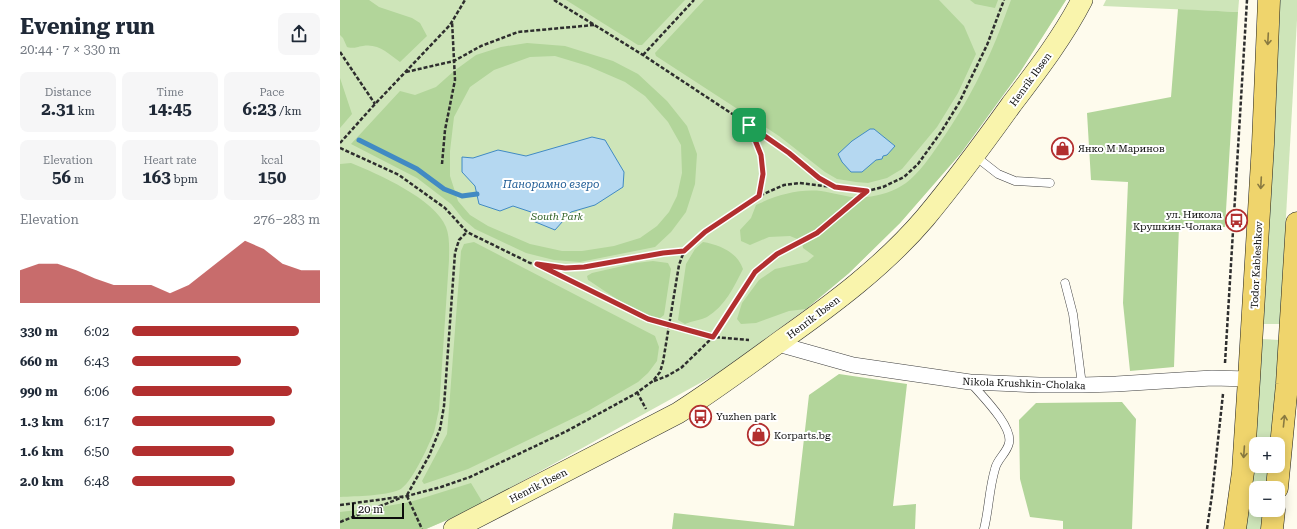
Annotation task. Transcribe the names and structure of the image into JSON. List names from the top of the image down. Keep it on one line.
{"streets":{"main road":["Henrik Ibsen","Todor Kableshkov"],"street":["Nikola Krushkin-Cholaka"]},"crossings":[["Henrik Ibsen","Nikola Krushkin-Cholaka"],["Todor Kableshkov","Nikola Krushkin-Cholaka"]],"water":["Панорамно езеро"],"parks":["South Park"],"places":{"shop":["Янко М Маринов","Korparts.bg"],"bus stop":["ул. Никола Крушкин-Чолака","Yuzhen park"]},"scale_bar":"20 m","page":{"heading":["Evening run","20:44 · 7 × 330 m"],"stats":[["Distance","2.31 km"],["Time","14:45"],["Pace","6:23 /km"],["Elevation","56 m"],["Heart rate","163 bpm"],["kcal","150"]],"chart":["Elevation","276–283 m"],"list":[{"name":"330 m","note":"6:02"},{"name":"660 m","note":"6:43"},{"name":"990 m","note":"6:06"},{"name":"1.3 km","note":"6:17"},{"name":"1.6 km","note":"6:50"},{"name":"2.0 km","note":"6:48"}],"map_buttons":["+","−"],"scale":"20 m"}}
